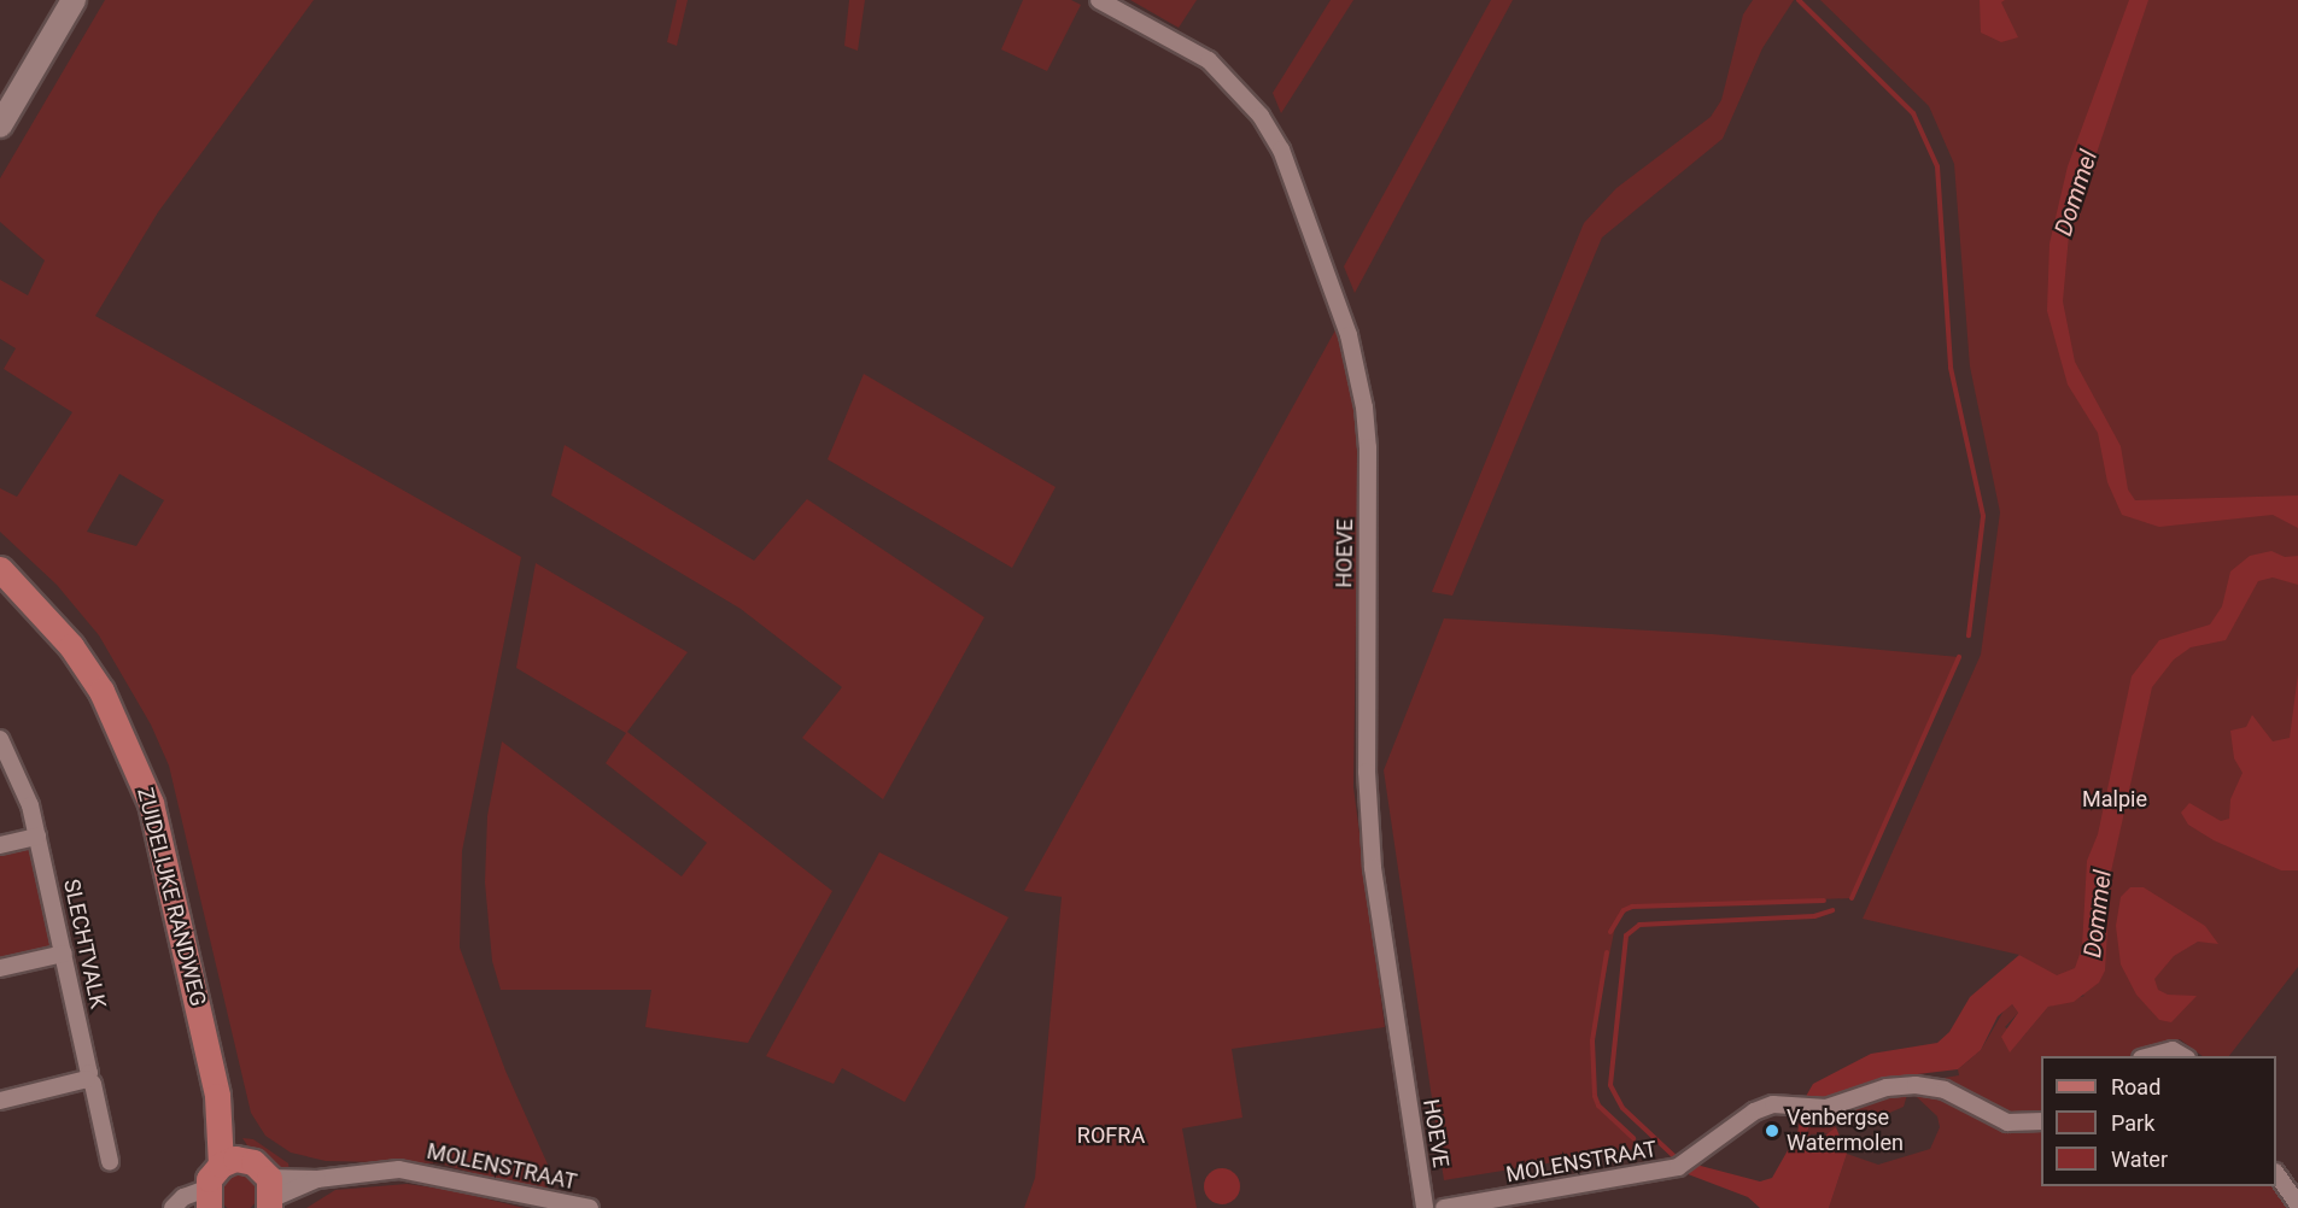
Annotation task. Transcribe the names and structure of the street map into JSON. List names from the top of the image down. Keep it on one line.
{"streets":{"main road":["ZUIDELIJKE RANDWEG"],"street":["HOEVE","SLECHTVALK","MOLENSTRAAT"]},"water":["Dommel"],"parks":["Malpie","ROFRA"],"places":["Venbergse Watermolen"],"legend":["Road","Park","Water"]}
